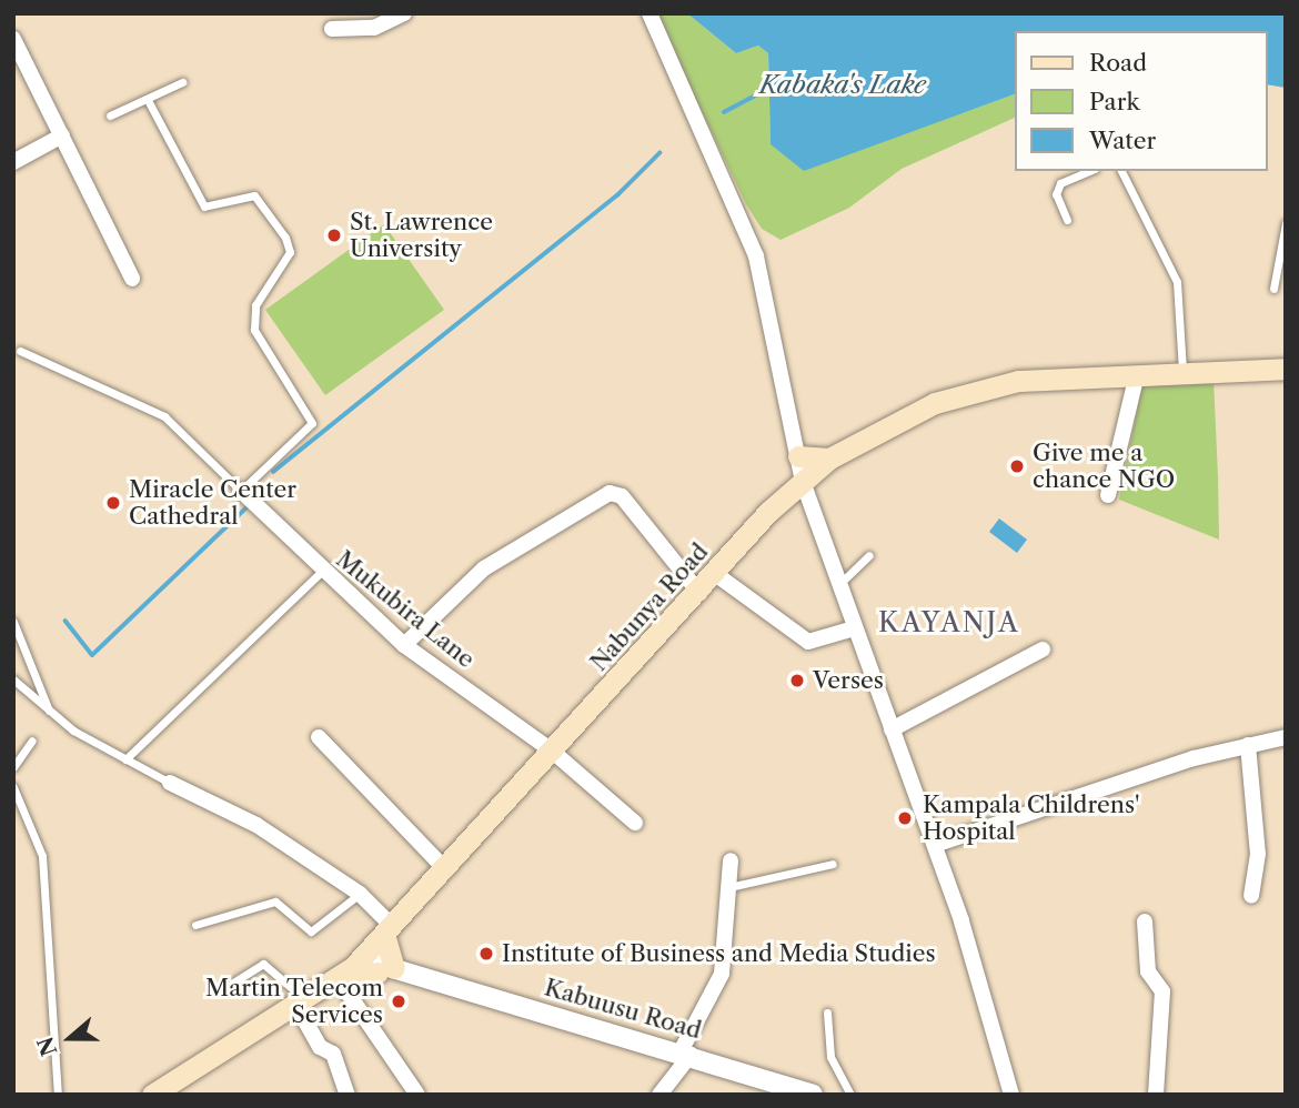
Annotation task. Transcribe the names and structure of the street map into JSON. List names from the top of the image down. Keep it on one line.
{"streets":{"main road":["Nabunya Road"],"street":["Mukubira Lane","Kabuusu Road"]},"crossings":[["Nabunya Road","Mukubira Lane"],["Nabunya Road","Kabuusu Road"]],"districts":["KAYANJA"],"water":["Kabaka's Lake"],"places":["St. Lawrence University","Give me a chance NGO","Miracle Center Cathedral","Verses","Kampala Childrens' Hospital","Institute of Business and Media Studies","Martin Telecom Services"],"legend":["Road","Park","Water"],"north":"left"}
